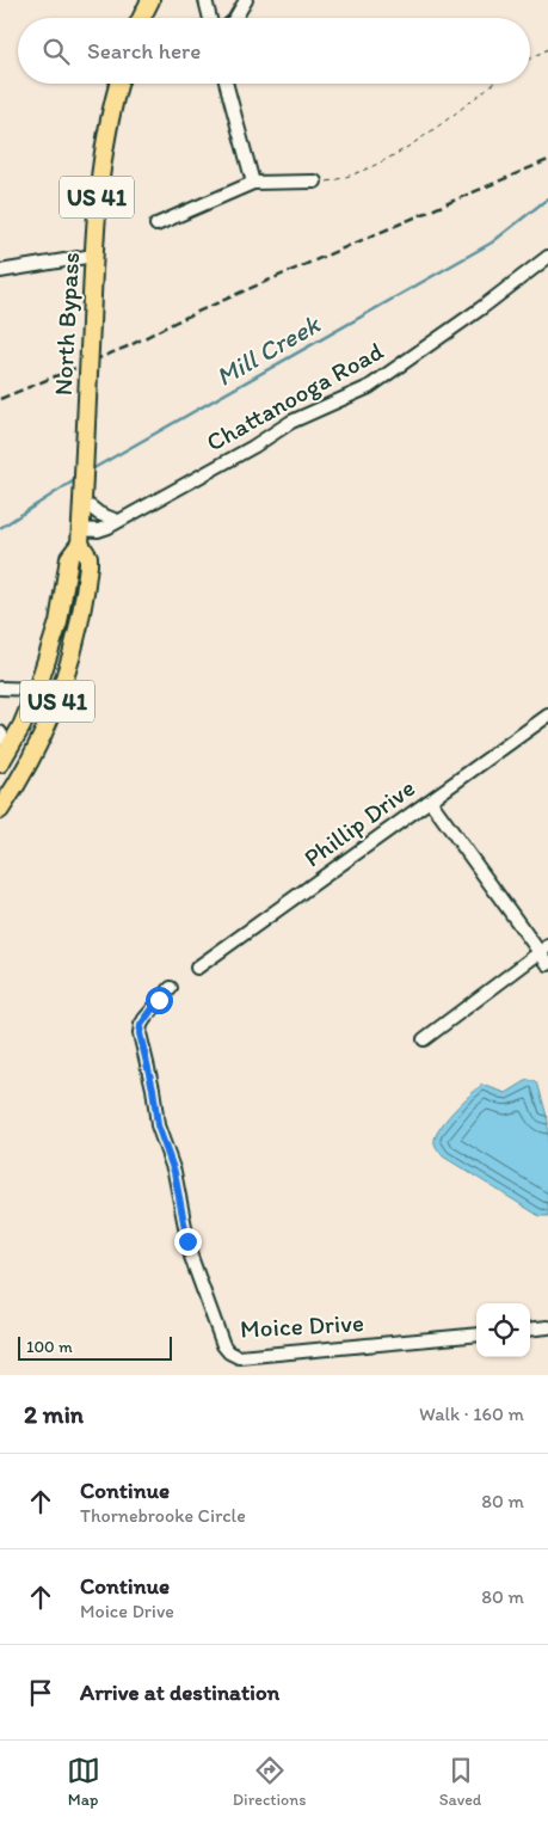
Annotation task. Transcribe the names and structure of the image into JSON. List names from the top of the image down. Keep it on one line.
{"streets":{"highway":["US 41","North Bypass"],"street":["Chattanooga Road","Phillip Drive","Moice Drive"]},"crossings":[["US 41","North Bypass"],["US 41","Chattanooga Road"],["North Bypass","Chattanooga Road"]],"water":["Mill Creek"],"scale_bar":"100 m","page":{"search":"Search here","scale":"100 m","heading":["2 min","Walk · 160 m"],"list":[["Continue","Thornebrooke Circle","80 m"],["Continue","Moice Drive","80 m"],"Arrive at destination"],"nav":["Map","Directions","Saved"]}}
